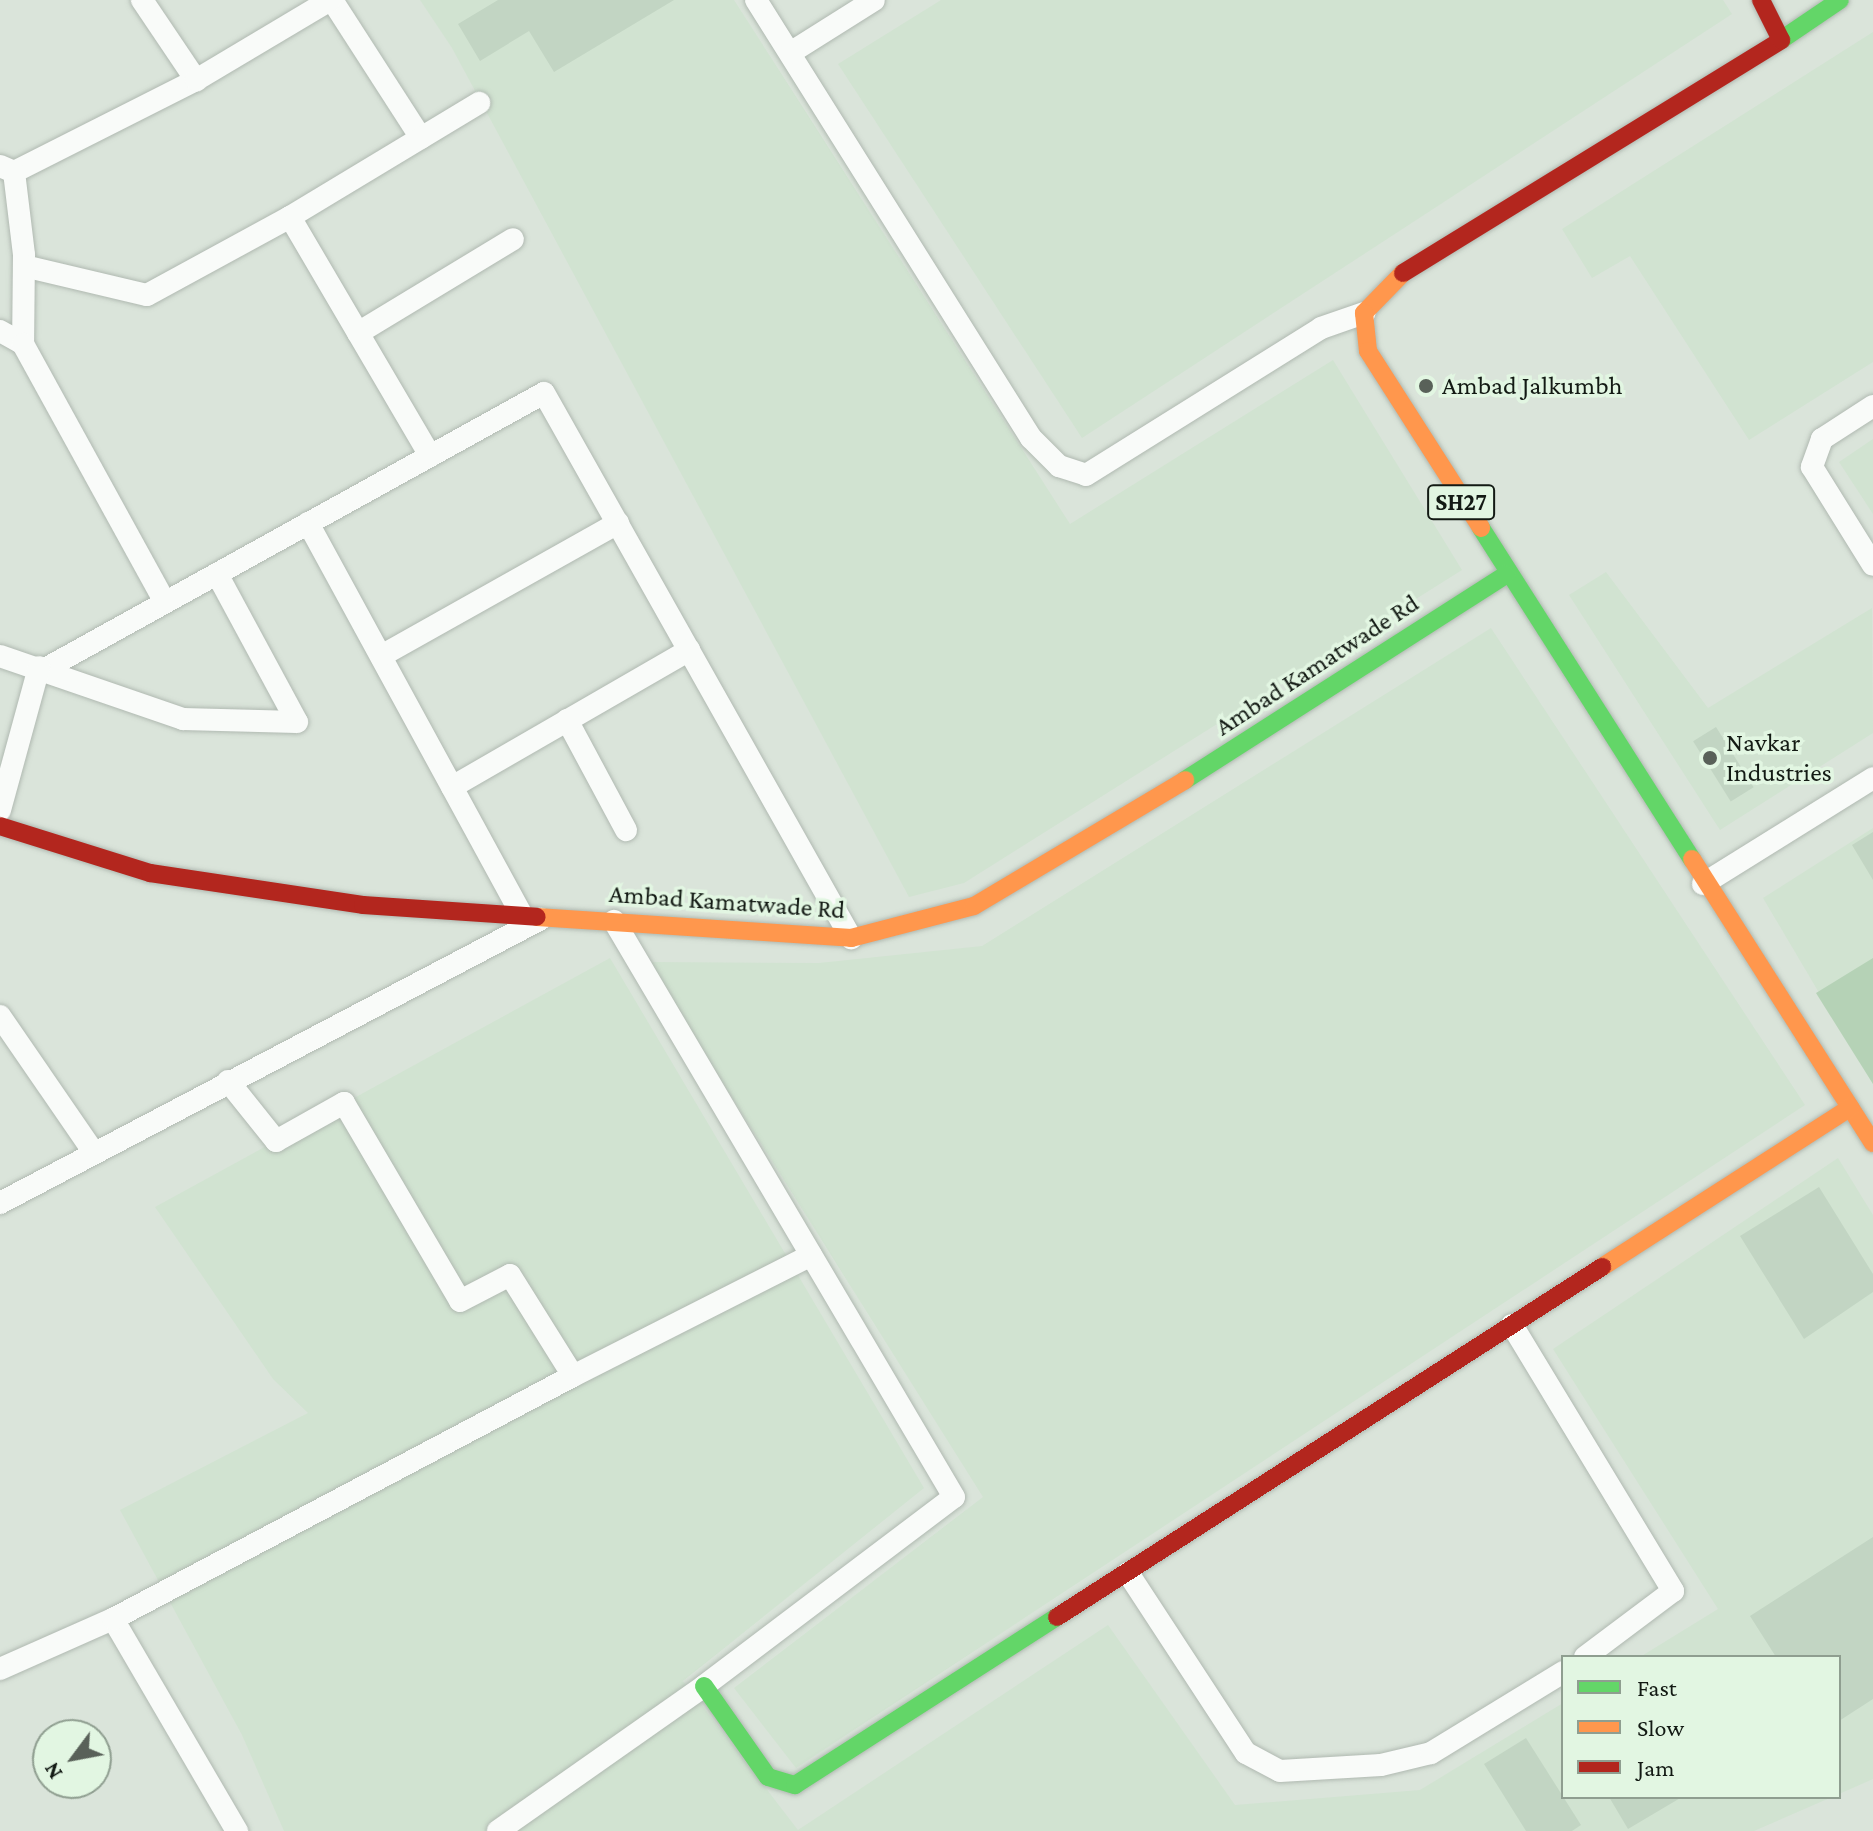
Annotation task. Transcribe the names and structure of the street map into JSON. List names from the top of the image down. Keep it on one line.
{"streets":{"street":["SH27","Ambad Kamatwade Rd"]},"crossings":[["SH27","Ambad Kamatwade Rd"]],"places":["Ambad Jalkumbh","Navkar Industries"],"legend":["Fast","Slow","Jam"],"north":"bottom left"}
